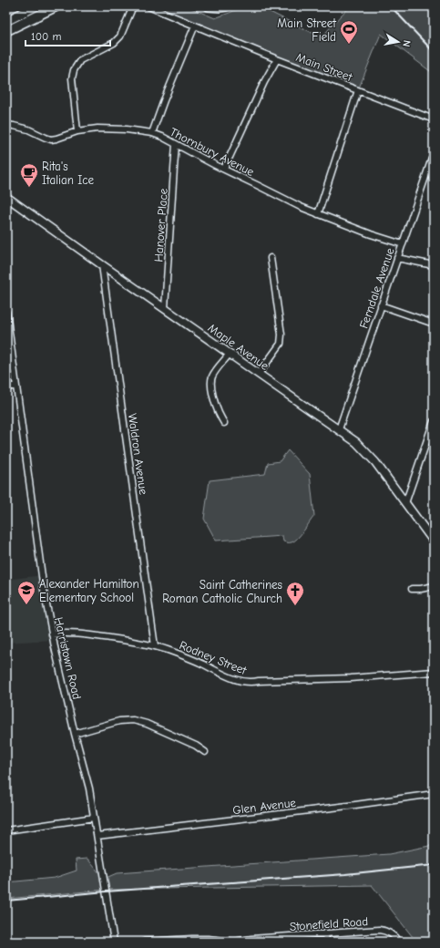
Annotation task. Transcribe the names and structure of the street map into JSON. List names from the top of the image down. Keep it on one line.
{"streets":{"main road":["Maple Avenue"],"street":["Main Street","Thornbury Avenue","Hanover Place","Ferndale Avenue","Waldron Avenue","Rodney Street","Harristown Road","Glen Avenue","Stonefield Road"]},"crossings":[["Thornbury Avenue","Hanover Place"],["Thornbury Avenue","Ferndale Avenue"],["Hanover Place","Maple Avenue"],["Ferndale Avenue","Maple Avenue"],["Maple Avenue","Waldron Avenue"],["Waldron Avenue","Rodney Street"],["Rodney Street","Harristown Road"],["Harristown Road","Glen Avenue"]],"places":{"sports":["Main Street Field"],"cafe":["Rita's Italian Ice"],"school or university":["Alexander Hamilton Elementary School"],"church":["Saint Catherines Roman Catholic Church"]},"scale_bar":"100 m","north":"right"}
